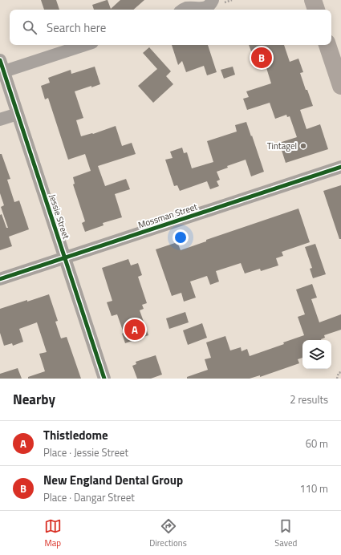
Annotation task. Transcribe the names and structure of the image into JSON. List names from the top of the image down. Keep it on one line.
{"streets":{"street":["Mossman Street","Jessie Street"]},"crossings":[["Mossman Street","Jessie Street"]],"places":["Tintagel"],"page":{"search":"Search here","pins":["B","A"],"heading":["Nearby","2 results"],"list":[{"mark":"A","name":"Thistledome","note":"Place · Jessie Street","value":"60 m"},{"mark":"B","name":"New England Dental Group","note":"Place · Dangar Street","value":"110 m"}],"nav":["Map","Directions","Saved"]}}
